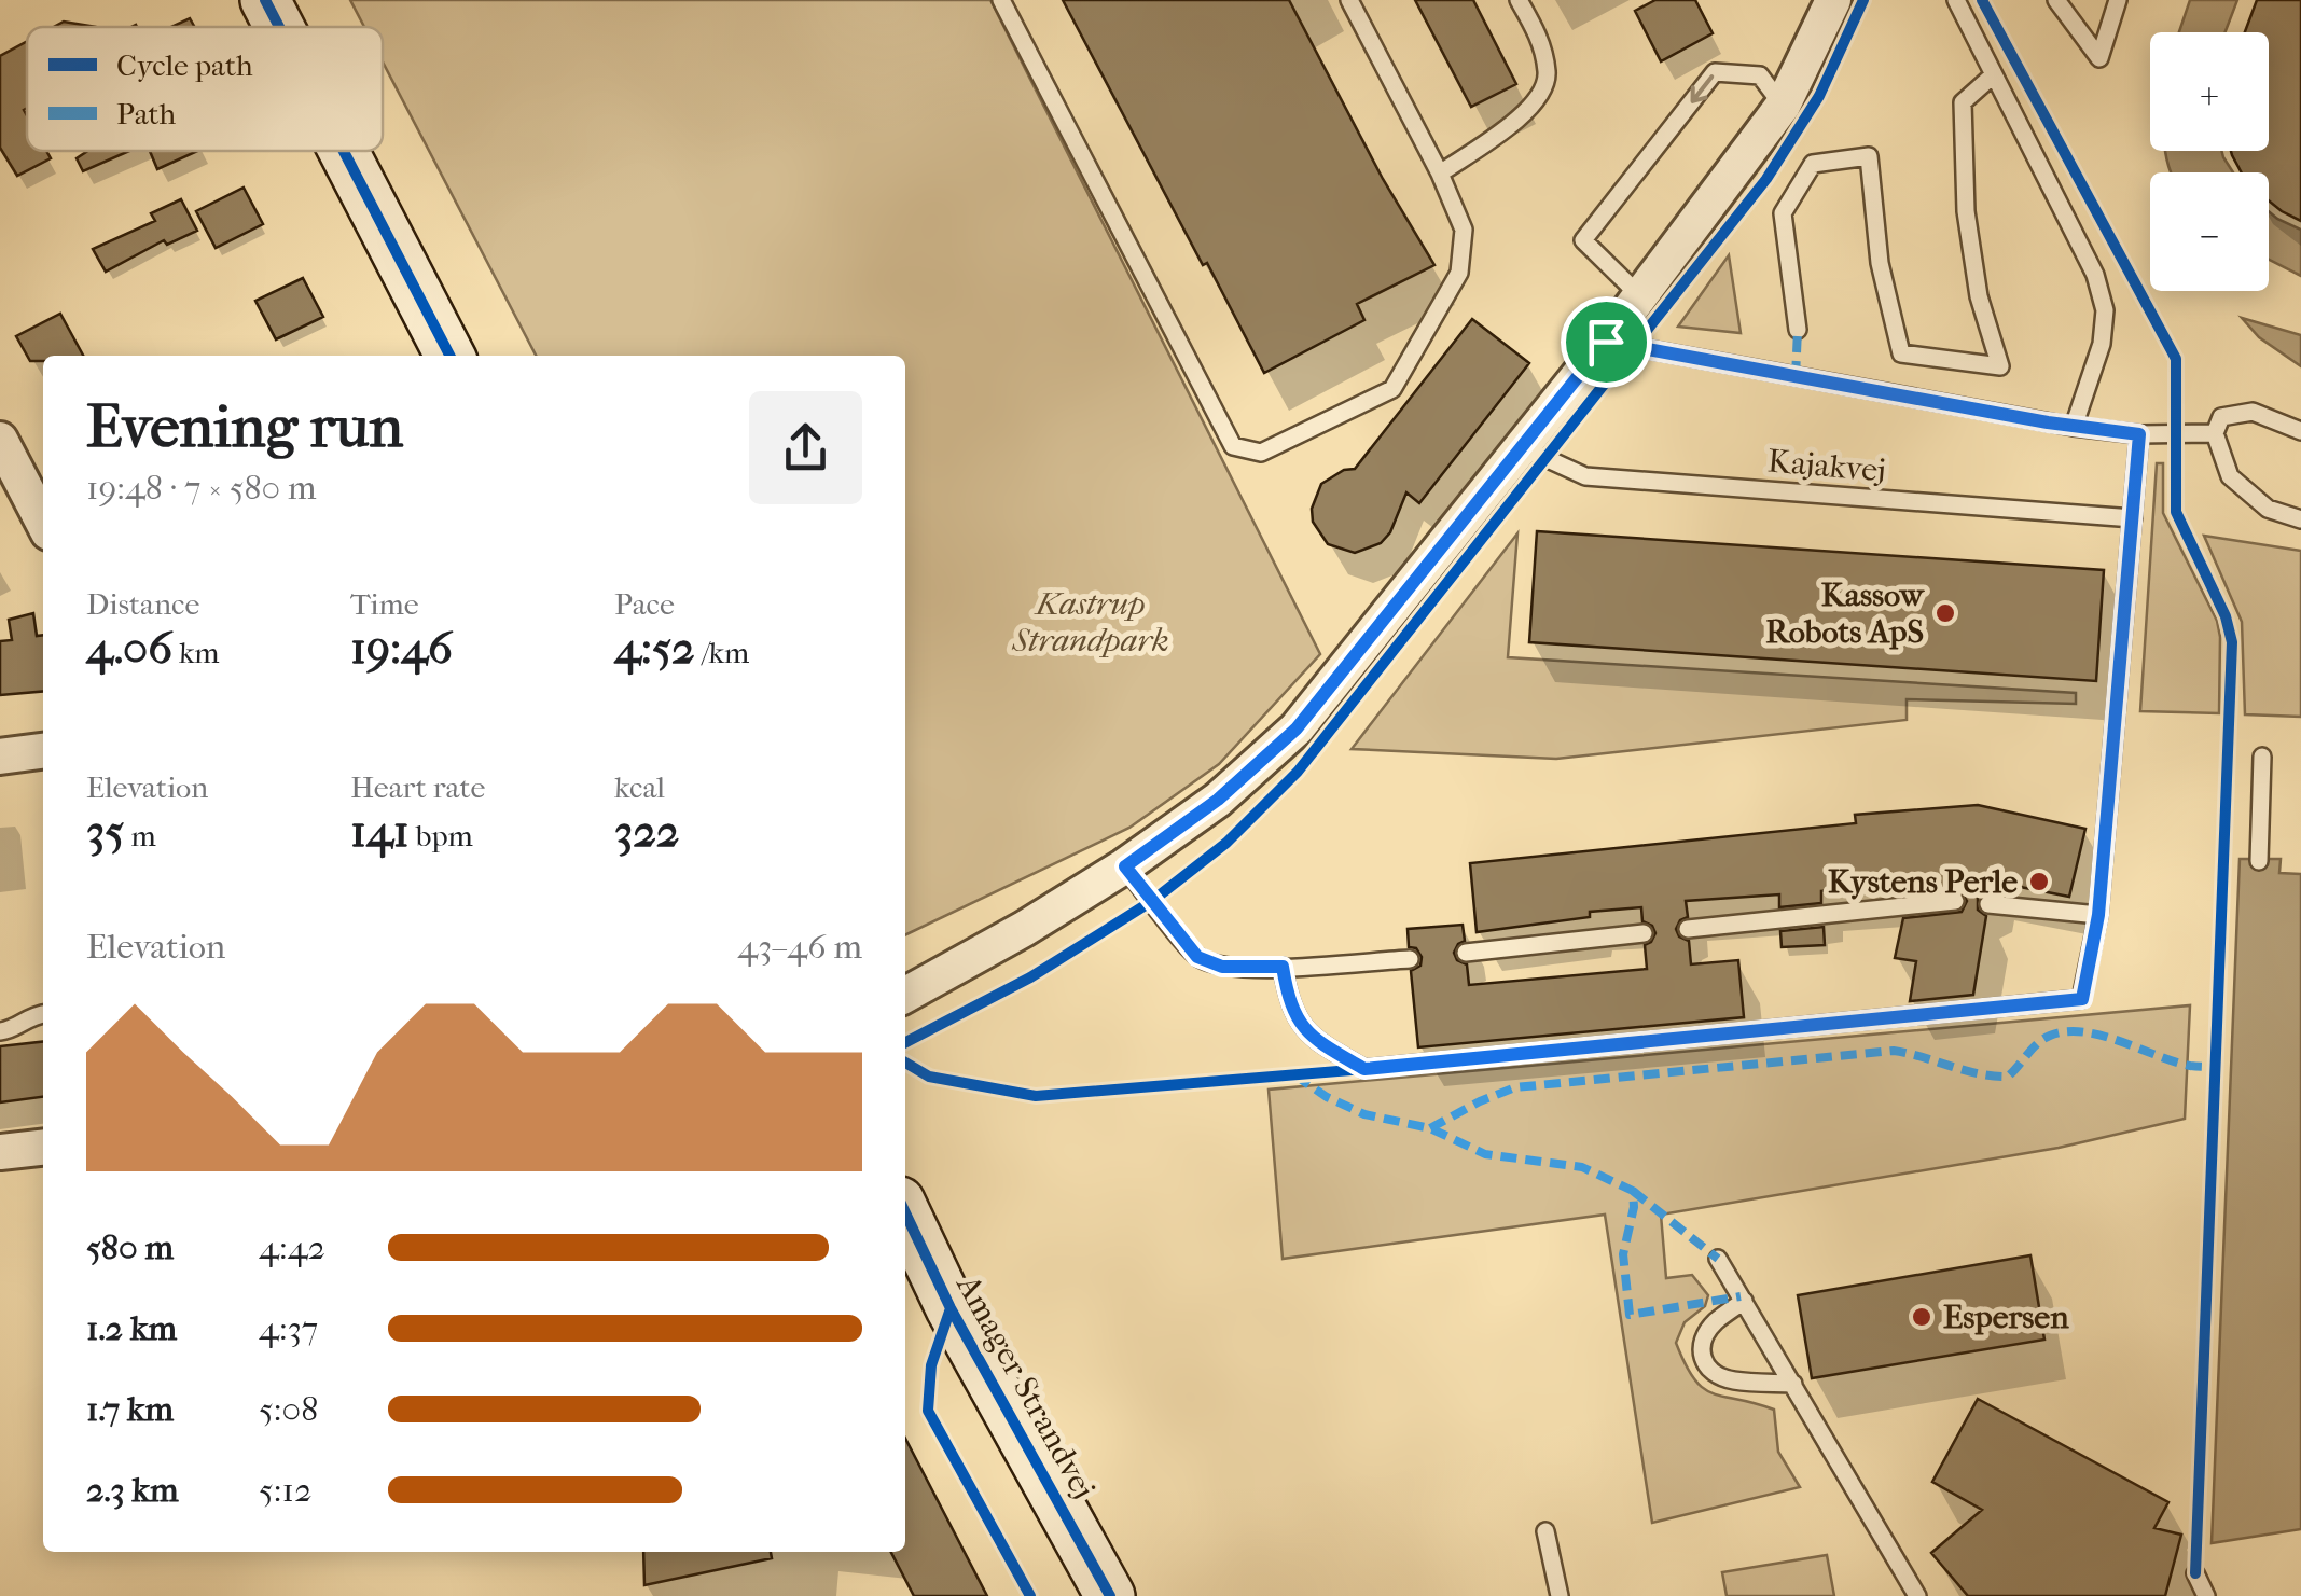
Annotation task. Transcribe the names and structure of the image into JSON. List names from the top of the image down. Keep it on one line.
{"streets":{"street":["Amager Strandvej"],"lane":["Kajakvej"]},"parks":["Kastrup Strandpark"],"places":["Kassow Robots ApS","Kystens Perle","Espersen"],"legend":["Cycle path","Path"],"page":{"map_buttons":["+","−"],"heading":["Evening run","19:48 · 7 × 580 m"],"stats":[["Distance","4.06 km"],["Time","19:46"],["Pace","4:52 /km"],["Elevation","35 m"],["Heart rate","141 bpm"],["kcal","322"]],"chart":["Elevation","43–46 m"],"list":[{"name":"580 m","note":"4:42"},{"name":"1.2 km","note":"4:37"},{"name":"1.7 km","note":"5:08"},{"name":"2.3 km","note":"5:12"}]}}
